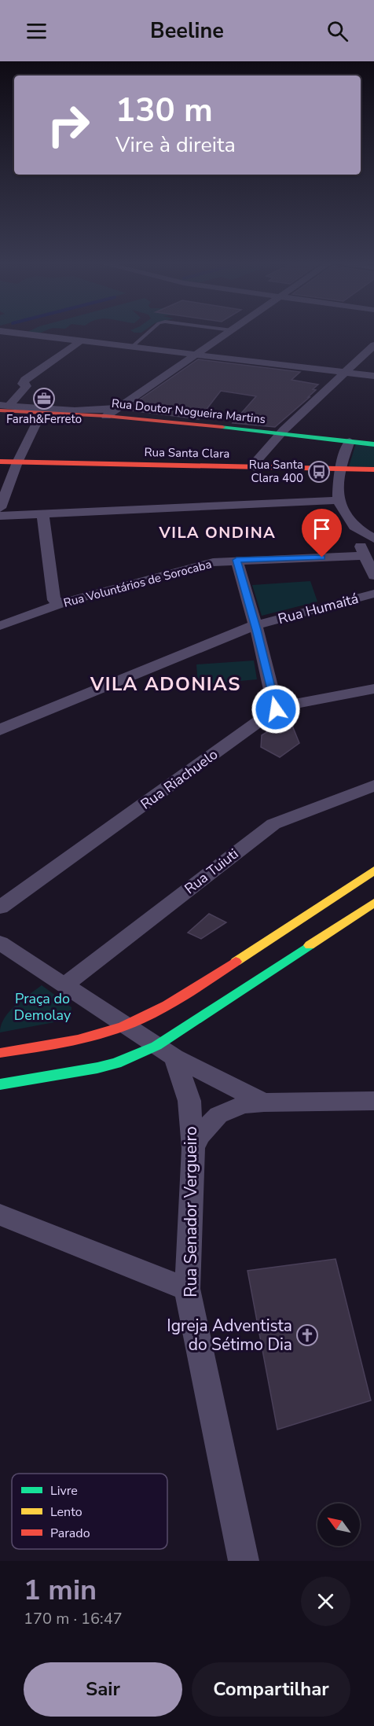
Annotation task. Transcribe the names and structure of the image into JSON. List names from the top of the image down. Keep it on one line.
{"streets":{"main road":["Rua Doutor Nogueira Martins","Rua Santa Clara"],"street":["Rua Voluntários de Sorocaba","Rua Humaitá","Rua Riachuelo","Rua Tuiuti","Rua Senador Vergueiro"]},"districts":["VILA ONDINA","VILA ADONIAS"],"parks":["Praça do Demolay"],"places":{"office":["Farah&Ferreto"],"bus stop":["Rua Santa Clara 400"],"church":["Igreja Adventista do Sétimo Dia"]},"legend":["Livre","Lento","Parado"],"north":"top left","page":{"header":"Beeline","turn":["130 m","Vire à direita"],"heading":["1 min","170 m · 16:47"],"buttons":["Sair","Compartilhar"]}}
